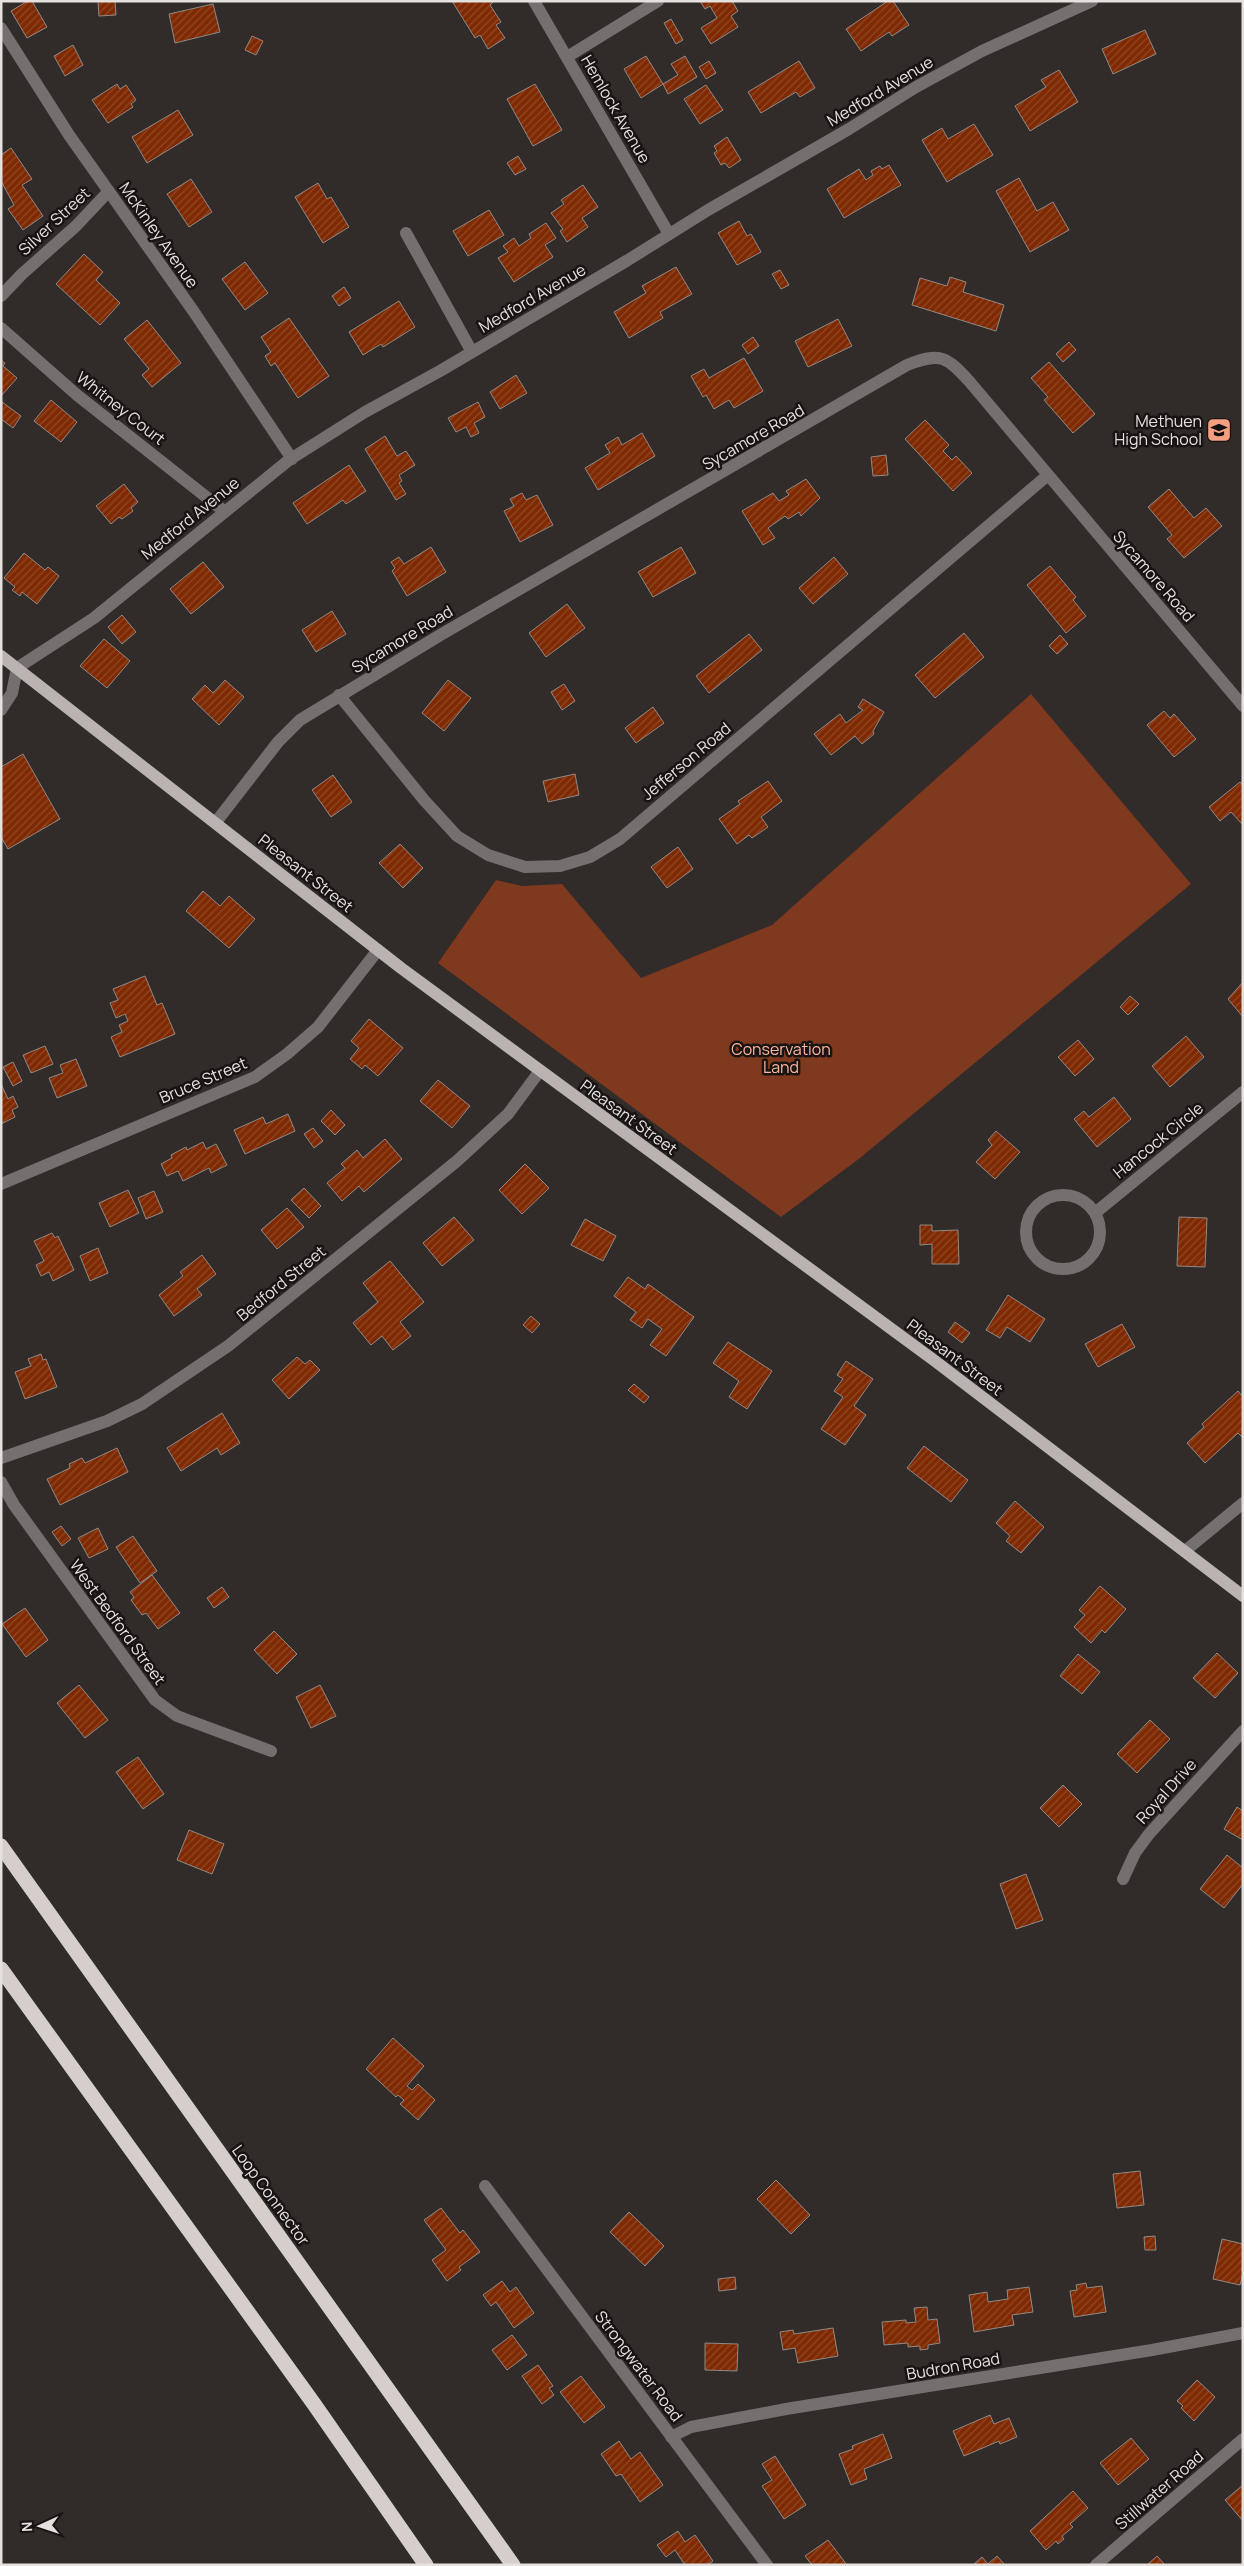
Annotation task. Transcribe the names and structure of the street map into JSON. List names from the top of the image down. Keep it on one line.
{"streets":{"highway":["Loop Connector"],"main road":["Pleasant Street"],"street":["Medford Avenue","Hemlock Avenue","Silver Street","McKinley Avenue","Whitney Court","Sycamore Road","Jefferson Road","Bruce Street","Hancock Circle","Bedford Street","West Bedford Street","Royal Drive","Strongwater Road","Budron Road","Stillwater Road"]},"crossings":[["Medford Avenue","Hemlock Avenue"],["Medford Avenue","McKinley Avenue"],["Medford Avenue","Whitney Court"],["Medford Avenue","Pleasant Street"],["Silver Street","McKinley Avenue"],["Sycamore Road","Jefferson Road"],["Sycamore Road","Pleasant Street"],["Pleasant Street","Bruce Street"],["Pleasant Street","Bedford Street"],["Strongwater Road","Budron Road"]],"parks":["Conservation Land"],"places":{"school or university":["Methuen High School"]},"north":"left"}
